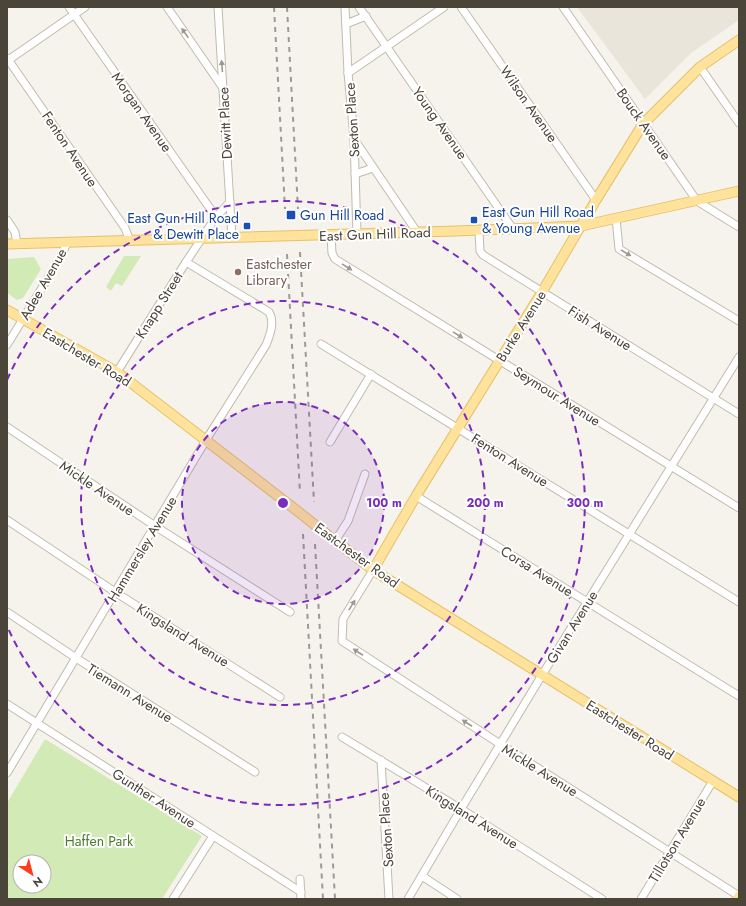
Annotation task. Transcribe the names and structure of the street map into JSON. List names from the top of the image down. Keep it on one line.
{"streets":{"main road":["East Gun Hill Road","Burke Avenue","Eastchester Road"],"street":["Wilson Avenue","Morgan Avenue","Sexton Place","Dewitt Place","Young Avenue","Bouck Avenue","Fenton Avenue","Adee Avenue","Knapp Street","Fish Avenue","Seymour Avenue","Mickle Avenue","Hammersley Avenue","Corsa Avenue","Givan Avenue","Kingsland Avenue","Tiemann Avenue","Gunther Avenue","Tillotson Avenue"]},"crossings":[["Wilson Avenue","Burke Avenue"],["Sexton Place","East Gun Hill Road"],["Sexton Place","Kingsland Avenue"],["Dewitt Place","East Gun Hill Road"],["Young Avenue","East Gun Hill Road"],["Bouck Avenue","East Gun Hill Road"],["Bouck Avenue","Burke Avenue"],["Fenton Avenue","East Gun Hill Road"],["Fenton Avenue","Burke Avenue"],["Fenton Avenue","Givan Avenue"],["East Gun Hill Road","Adee Avenue"],["East Gun Hill Road","Knapp Street"],["East Gun Hill Road","Burke Avenue"],["East Gun Hill Road","Fish Avenue"],["East Gun Hill Road","Seymour Avenue"],["Adee Avenue","Eastchester Road"],["Knapp Street","Eastchester Road"],["Knapp Street","Hammersley Avenue"],["Burke Avenue","Fish Avenue"],["Burke Avenue","Eastchester Road"],["Burke Avenue","Seymour Avenue"],["Burke Avenue","Mickle Avenue"],["Burke Avenue","Corsa Avenue"],["Fish Avenue","Givan Avenue"],["Eastchester Road","Hammersley Avenue"],["Eastchester Road","Givan Avenue"],["Eastchester Road","Tillotson Avenue"],["Seymour Avenue","Givan Avenue"],["Mickle Avenue","Hammersley Avenue"],["Mickle Avenue","Givan Avenue"],["Mickle Avenue","Tillotson Avenue"],["Hammersley Avenue","Kingsland Avenue"],["Hammersley Avenue","Tiemann Avenue"],["Hammersley Avenue","Gunther Avenue"],["Corsa Avenue","Givan Avenue"],["Givan Avenue","Kingsland Avenue"]],"one_way":["Dewitt Place","Seymour Avenue"],"parks":["Haffen Park"],"places":{"transit":["Gun Hill Road","East Gun Hill Road & Young Avenue","East Gun Hill Road & Dewitt Place"],"other":["Eastchester Library"]},"north":"bottom right","rings":["100 m","200 m","300 m"]}
